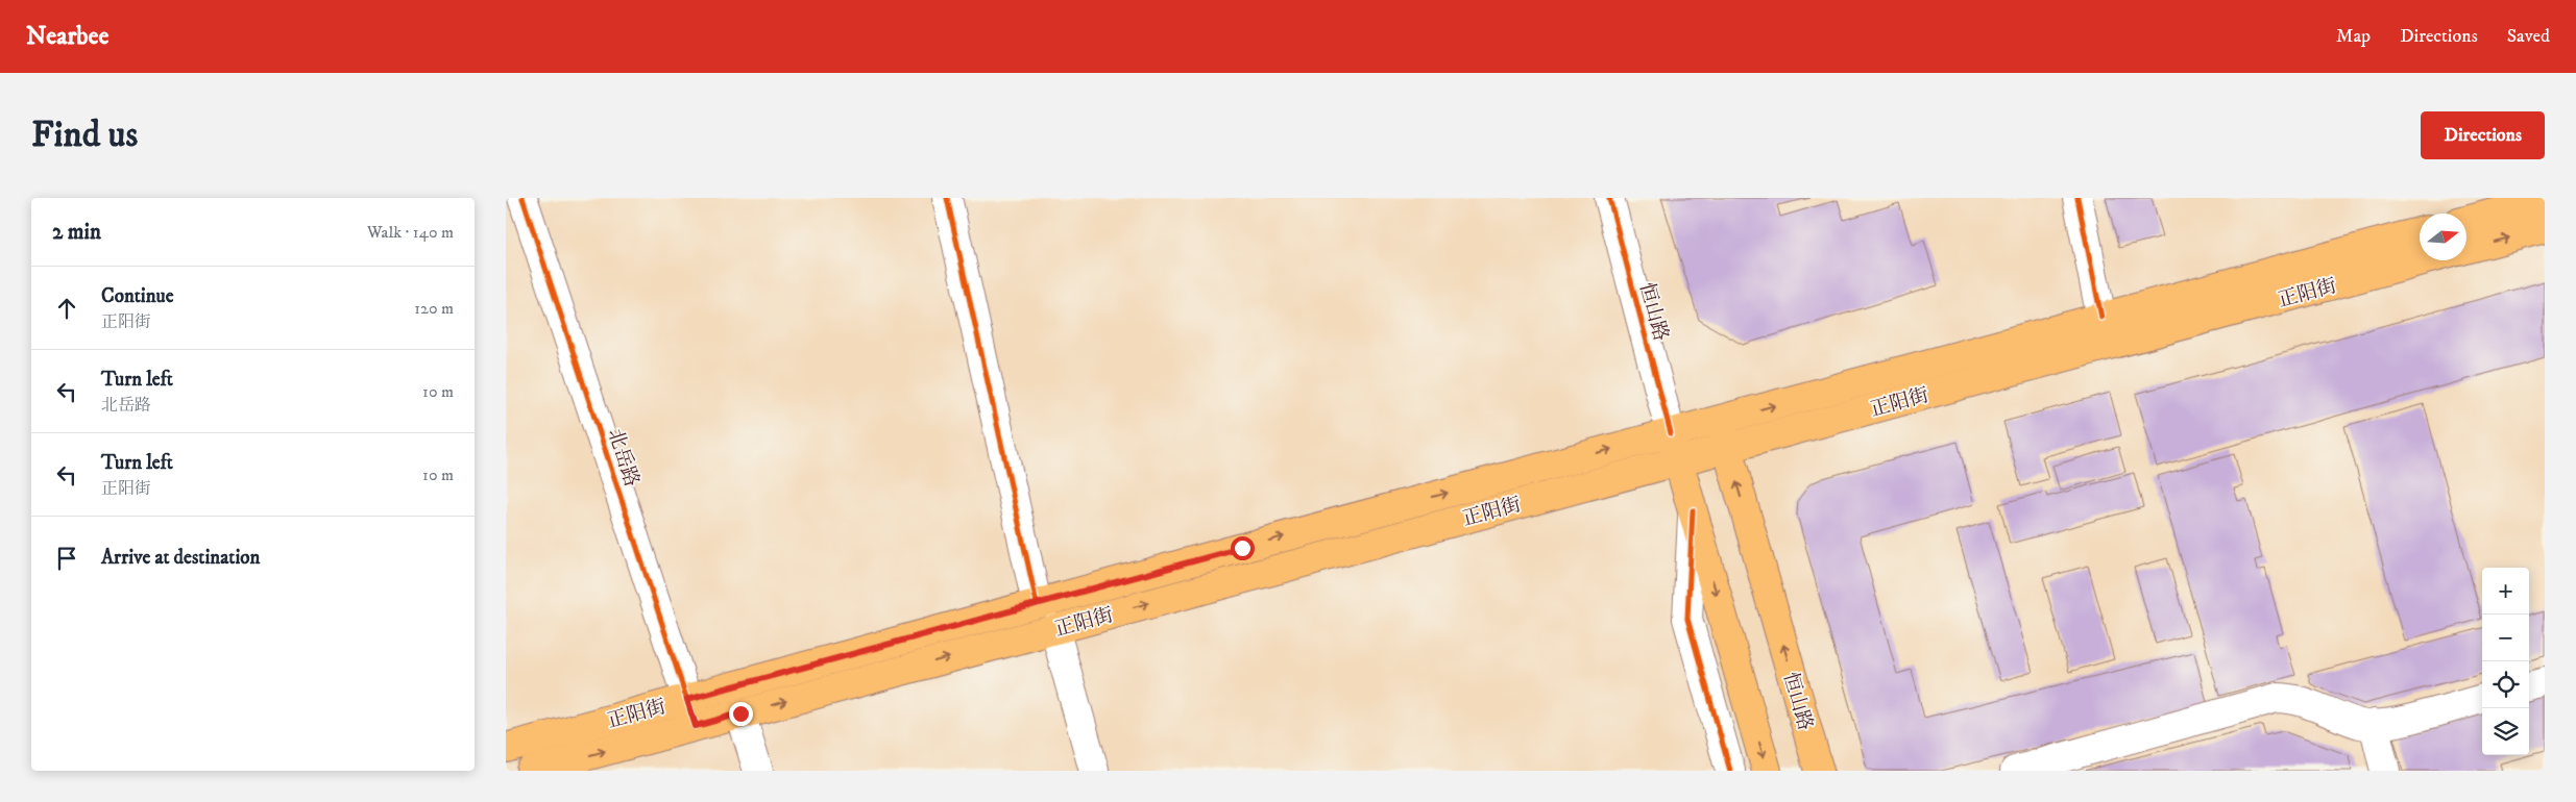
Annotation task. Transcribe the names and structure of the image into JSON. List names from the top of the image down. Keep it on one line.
{"streets":{"main road":["正阳街","恒山路"],"street":["北岳路"]},"crossings":[["正阳街","恒山路"],["正阳街","北岳路"]],"north":"right","page":{"header":"Nearbee","nav":["Map","Directions","Saved"],"buttons":"Directions","title":"Find us","heading":["2 min","Walk · 140 m"],"list":[["Continue","正阳街","120 m"],["Turn left","北岳路","10 m"],["Turn left","正阳街","10 m"],"Arrive at destination"],"map_buttons":["+","−"]}}
